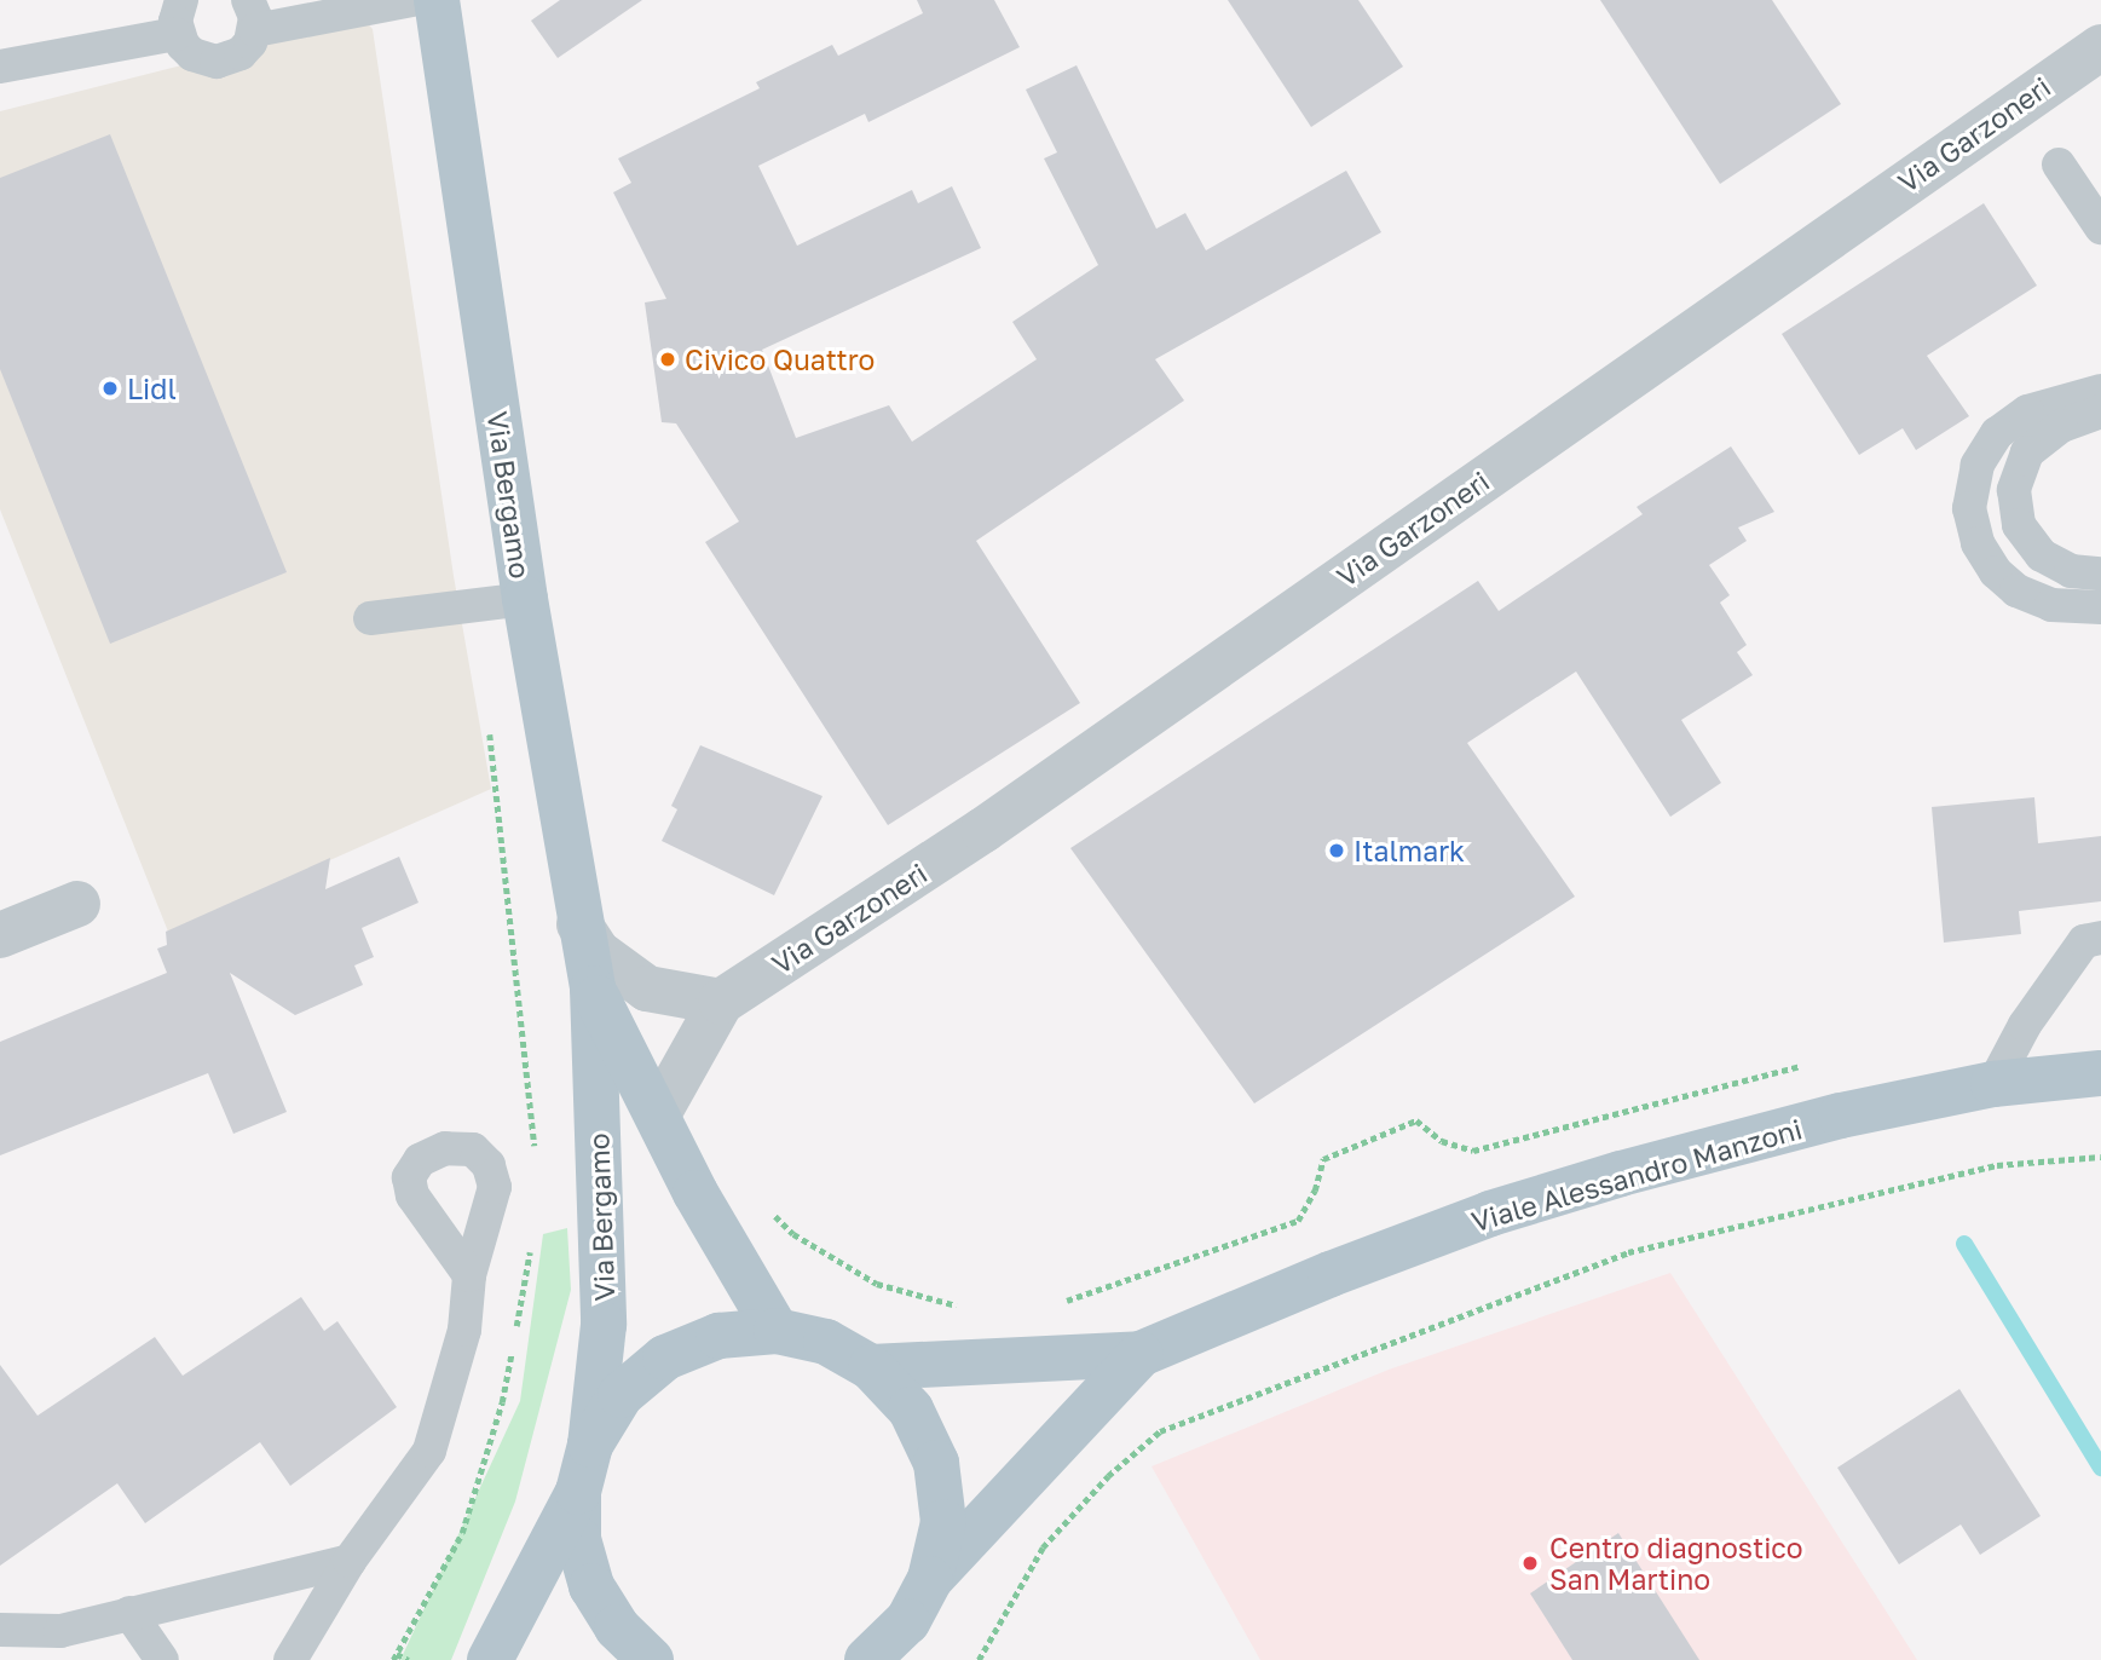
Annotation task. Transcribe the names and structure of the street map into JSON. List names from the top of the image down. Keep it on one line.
{"streets":{"main road":["Via Bergamo","Viale Alessandro Manzoni"],"street":["Via Garzoneri"]},"crossings":[["Via Garzoneri","Via Bergamo"]],"places":["Civico Quattro","Lidl","Italmark","Centro diagnostico San Martino"]}
